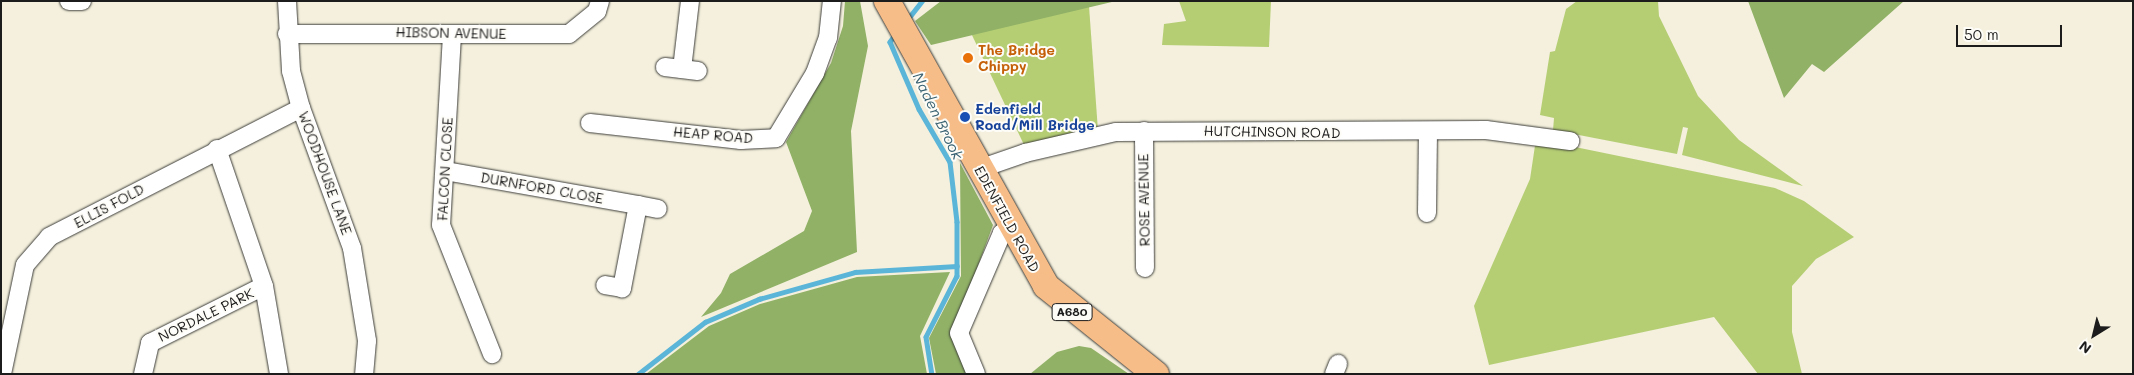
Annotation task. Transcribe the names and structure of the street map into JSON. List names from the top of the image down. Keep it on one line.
{"streets":{"main road":["EDENFIELD ROAD","A680"],"street":["HIBSON AVENUE","HUTCHINSON ROAD","HEAP ROAD","FALCON CLOSE","WOODHOUSE LANE","DURNFORD CLOSE","ROSE AVENUE","ELLIS FOLD","NORDALE PARK"]},"crossings":[["HIBSON AVENUE","FALCON CLOSE"],["HIBSON AVENUE","WOODHOUSE LANE"],["HUTCHINSON ROAD","ROSE AVENUE"],["HUTCHINSON ROAD","EDENFIELD ROAD"],["FALCON CLOSE","DURNFORD CLOSE"],["WOODHOUSE LANE","ELLIS FOLD"],["ELLIS FOLD","NORDALE PARK"]],"water":["Naden Brook"],"places":["The Bridge Chippy","Edenfield Road/Mill Bridge"],"scale_bar":"50 m","north":"bottom left"}
